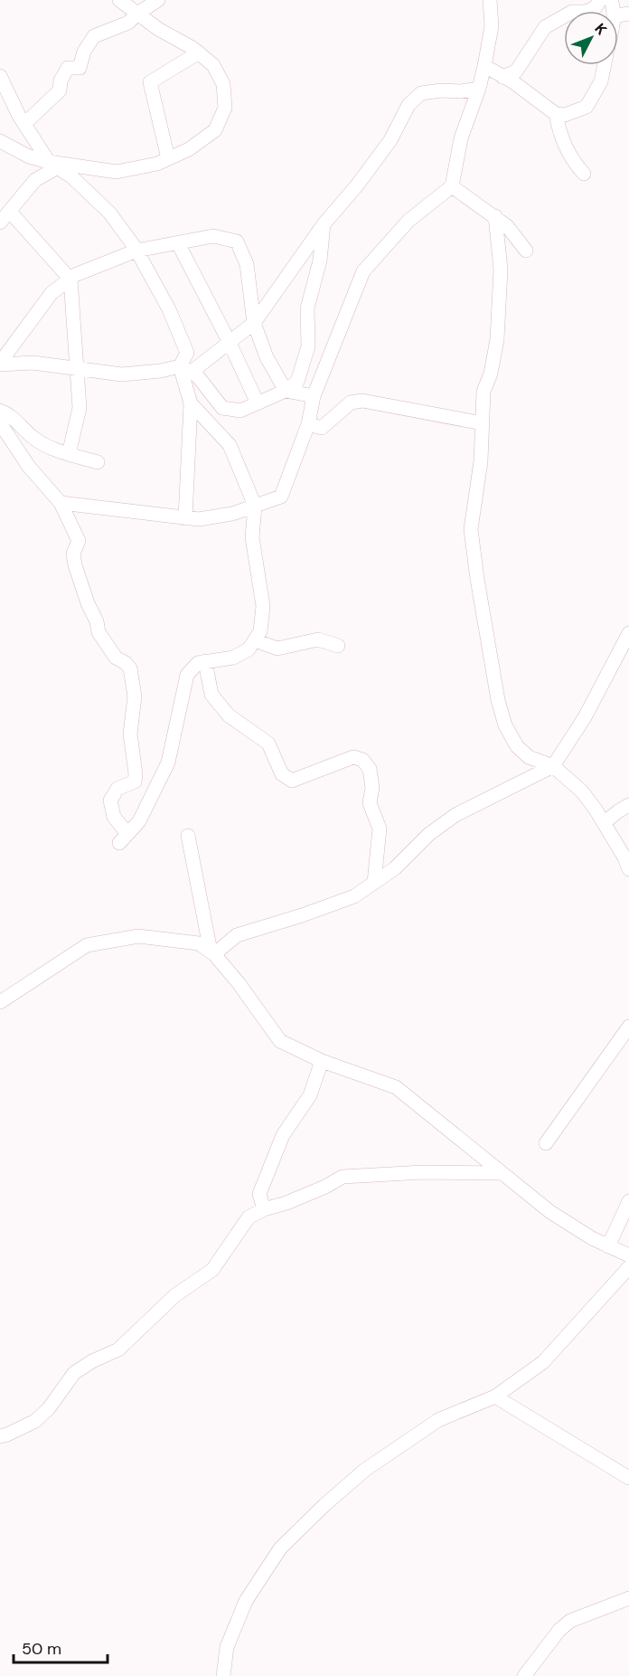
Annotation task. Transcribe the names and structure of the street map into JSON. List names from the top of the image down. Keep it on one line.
{"scale_bar":"50 m","north":"top right"}
